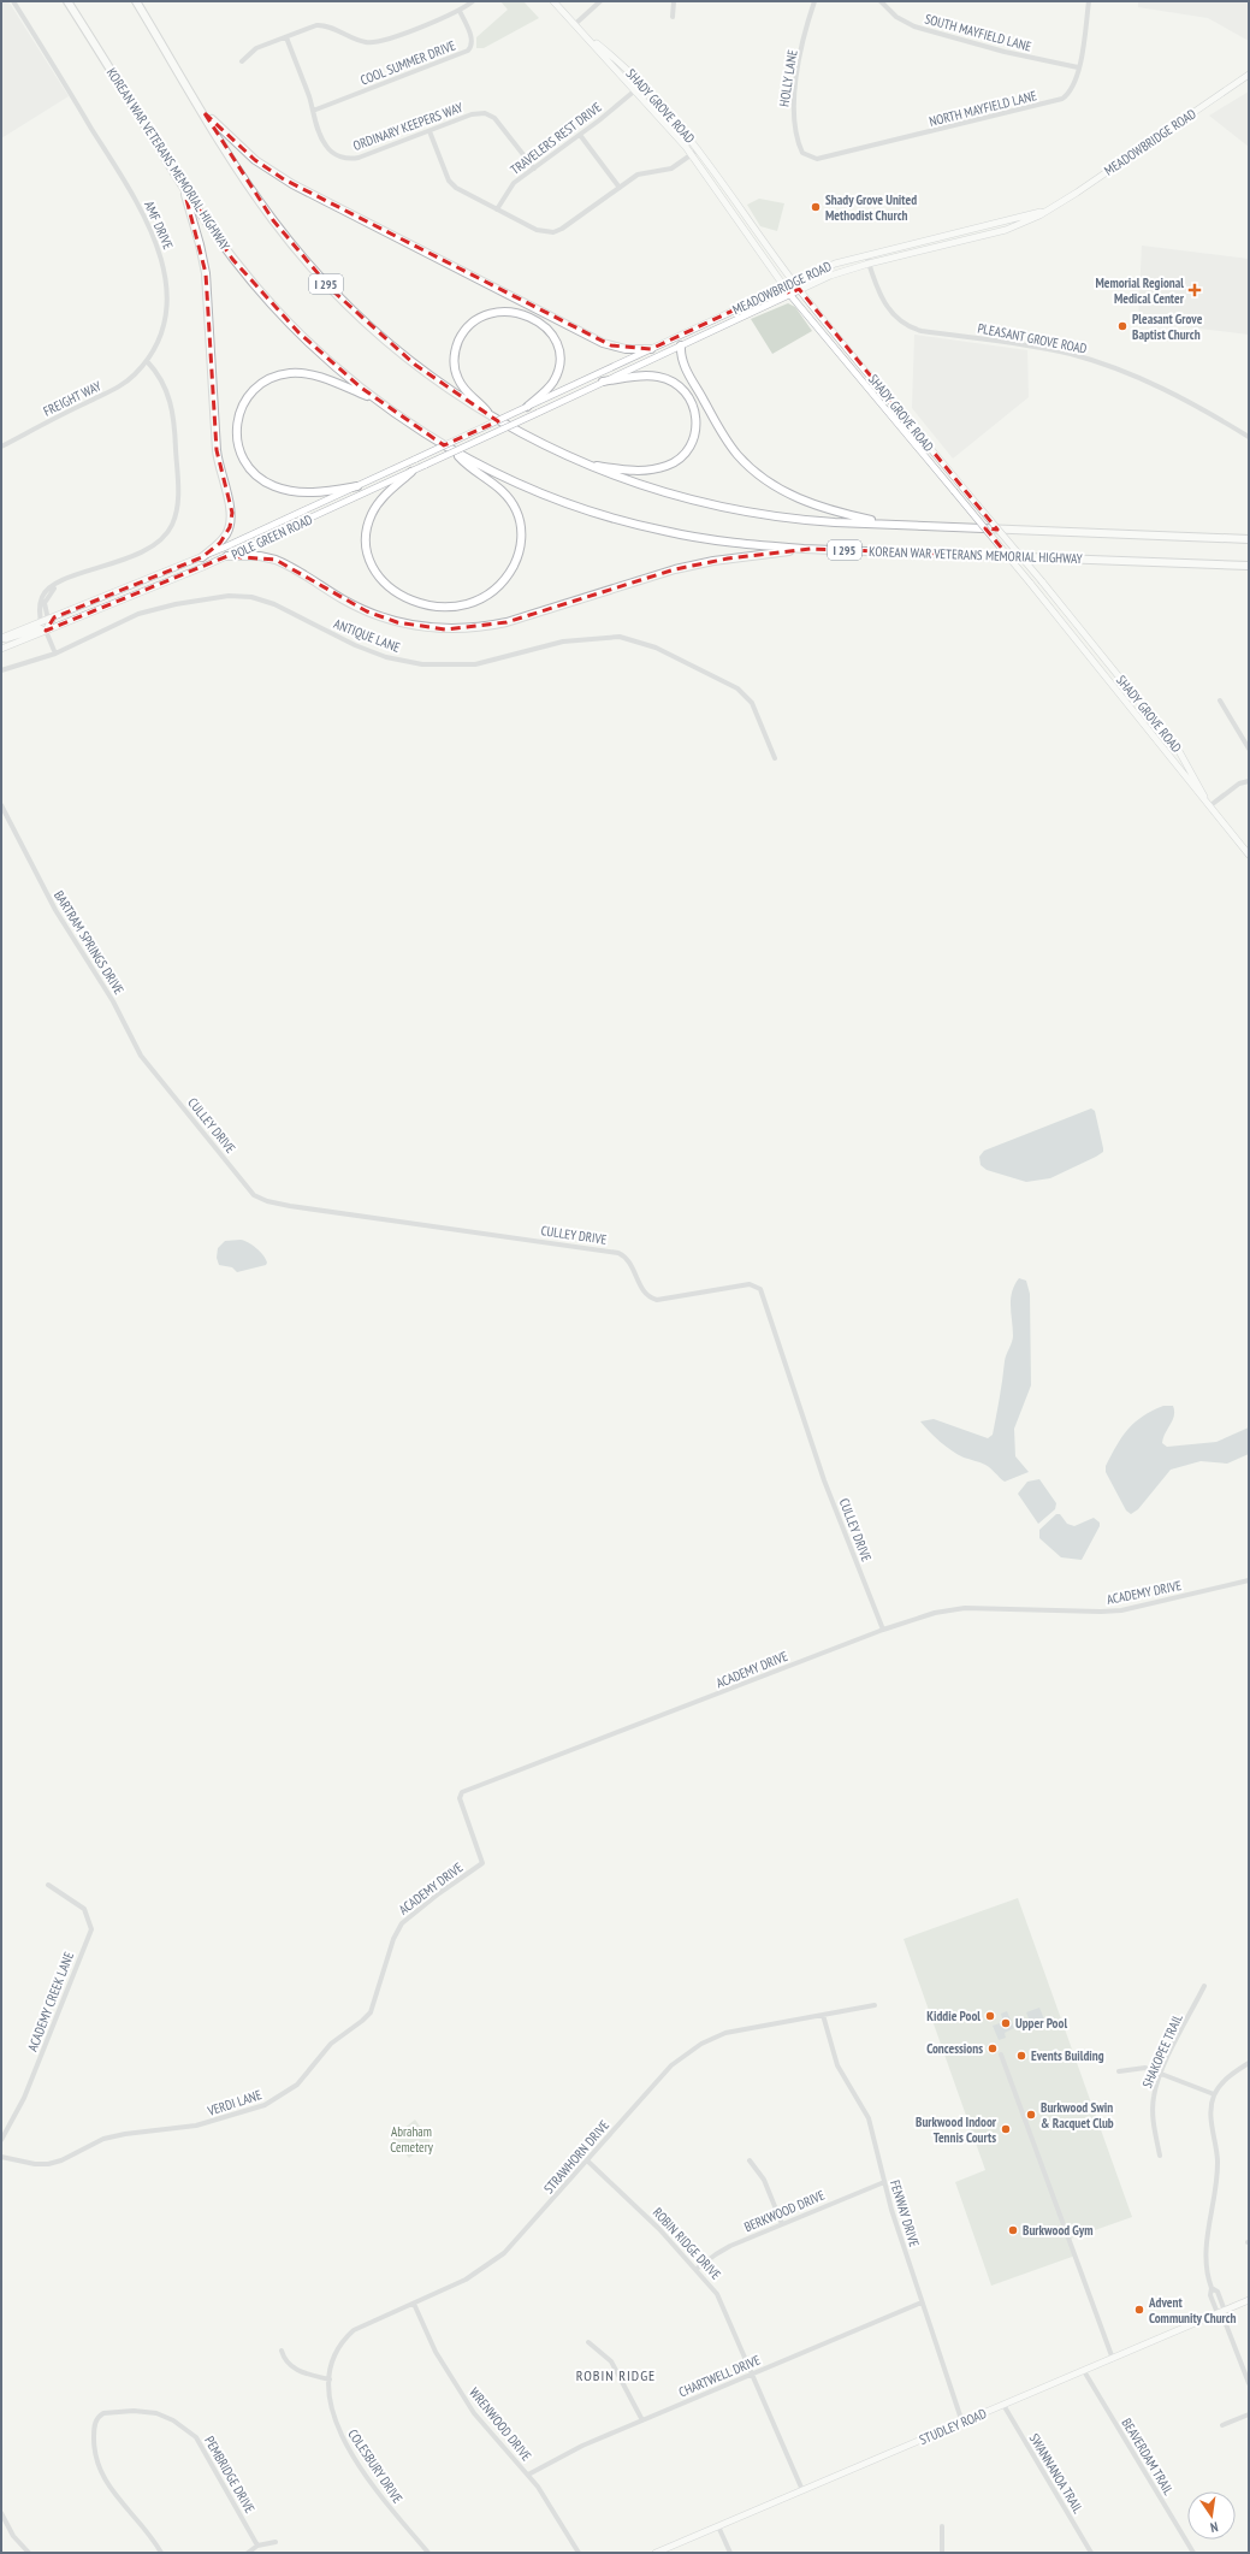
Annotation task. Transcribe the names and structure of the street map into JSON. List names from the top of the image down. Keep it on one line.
{"streets":{"highway":["KOREAN WAR VETERANS MEMORIAL HIGHWAY","I 295"],"main road":["SHADY GROVE ROAD","MEADOWBRIDGE ROAD","POLE GREEN ROAD","STUDLEY ROAD"],"street":["SOUTH MAYFIELD LANE","COOL SUMMER DRIVE","HOLLY LANE","NORTH MAYFIELD LANE","ORDINARY KEEPERS WAY","TRAVELERS REST DRIVE","AMF DRIVE","PLEASANT GROVE ROAD","FREIGHT WAY","ANTIQUE LANE","BARTRAM SPRINGS DRIVE","CULLEY DRIVE","ACADEMY DRIVE","ACADEMY CREEK LANE","SHAKOPEE TRAIL","VERDI LANE","STRAWHORN DRIVE","BERKWOOD DRIVE","FENWAY DRIVE","ROBIN RIDGE DRIVE","CHARTWELL DRIVE","WRENWOOD DRIVE","BEAVERDAM TRAIL","COLESBURY DRIVE","SWANNANOA TRAIL","PEMBRIDGE DRIVE"]},"crossings":[["SOUTH MAYFIELD LANE","NORTH MAYFIELD LANE"],["COOL SUMMER DRIVE","ORDINARY KEEPERS WAY"],["HOLLY LANE","NORTH MAYFIELD LANE"],["SHADY GROVE ROAD","TRAVELERS REST DRIVE"],["SHADY GROVE ROAD","MEADOWBRIDGE ROAD"],["ORDINARY KEEPERS WAY","TRAVELERS REST DRIVE"],["MEADOWBRIDGE ROAD","PLEASANT GROVE ROAD"],["MEADOWBRIDGE ROAD","POLE GREEN ROAD"],["AMF DRIVE","FREIGHT WAY"],["BARTRAM SPRINGS DRIVE","CULLEY DRIVE"],["CULLEY DRIVE","ACADEMY DRIVE"],["ACADEMY DRIVE","VERDI LANE"],["STRAWHORN DRIVE","FENWAY DRIVE"],["STRAWHORN DRIVE","ROBIN RIDGE DRIVE"],["STRAWHORN DRIVE","WRENWOOD DRIVE"],["STRAWHORN DRIVE","COLESBURY DRIVE"],["BERKWOOD DRIVE","FENWAY DRIVE"],["BERKWOOD DRIVE","ROBIN RIDGE DRIVE"],["FENWAY DRIVE","CHARTWELL DRIVE"],["FENWAY DRIVE","STUDLEY ROAD"],["ROBIN RIDGE DRIVE","CHARTWELL DRIVE"],["ROBIN RIDGE DRIVE","STUDLEY ROAD"],["CHARTWELL DRIVE","WRENWOOD DRIVE"],["STUDLEY ROAD","BEAVERDAM TRAIL"],["STUDLEY ROAD","SWANNANOA TRAIL"]],"districts":["ROBIN RIDGE"],"parks":["Abraham Cemetery"],"places":{"other":["Shady Grove United Methodist Church","Pleasant Grove Baptist Church","Kiddie Pool","Upper Pool","Concessions","Events Building","Burkwood Swin & Racquet Club","Burkwood Indoor Tennis Courts","Burkwood Gym","Advent Community Church"],"health":["Memorial Regional Medical Center"]},"north":"bottom"}
